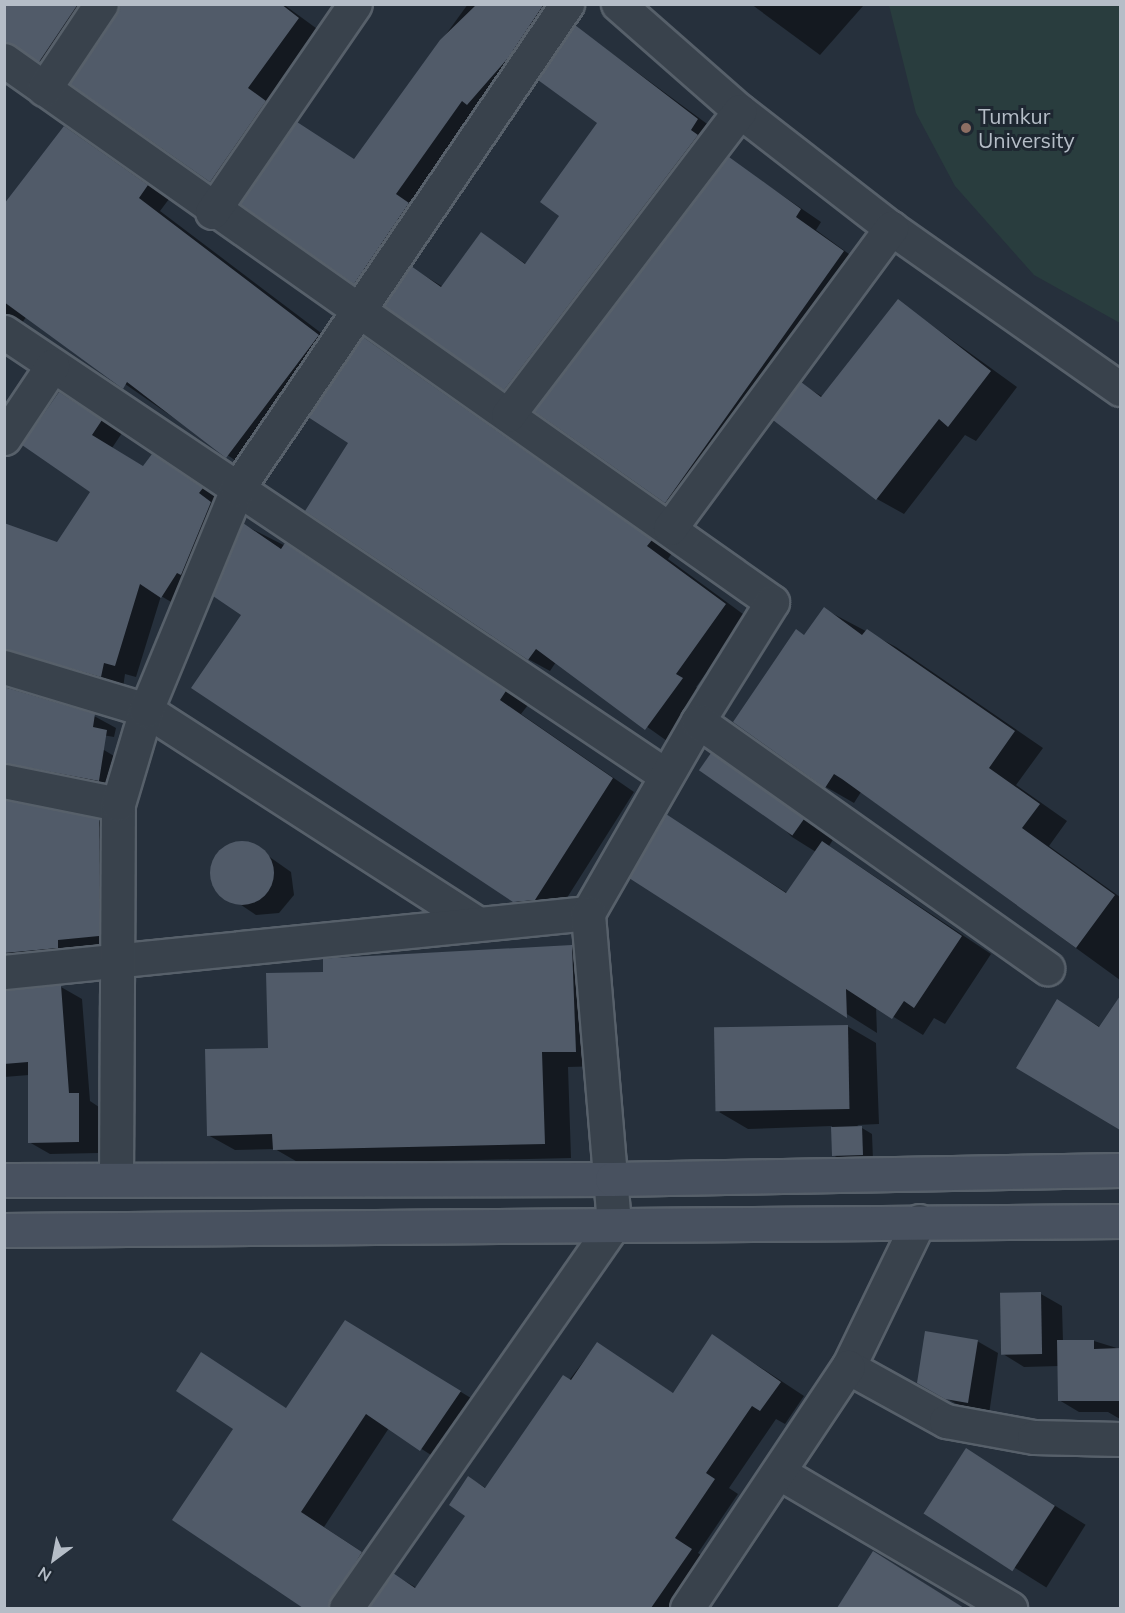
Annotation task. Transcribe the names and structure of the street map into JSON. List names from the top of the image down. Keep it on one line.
{"places":["Tumkur University"],"north":"bottom left"}
